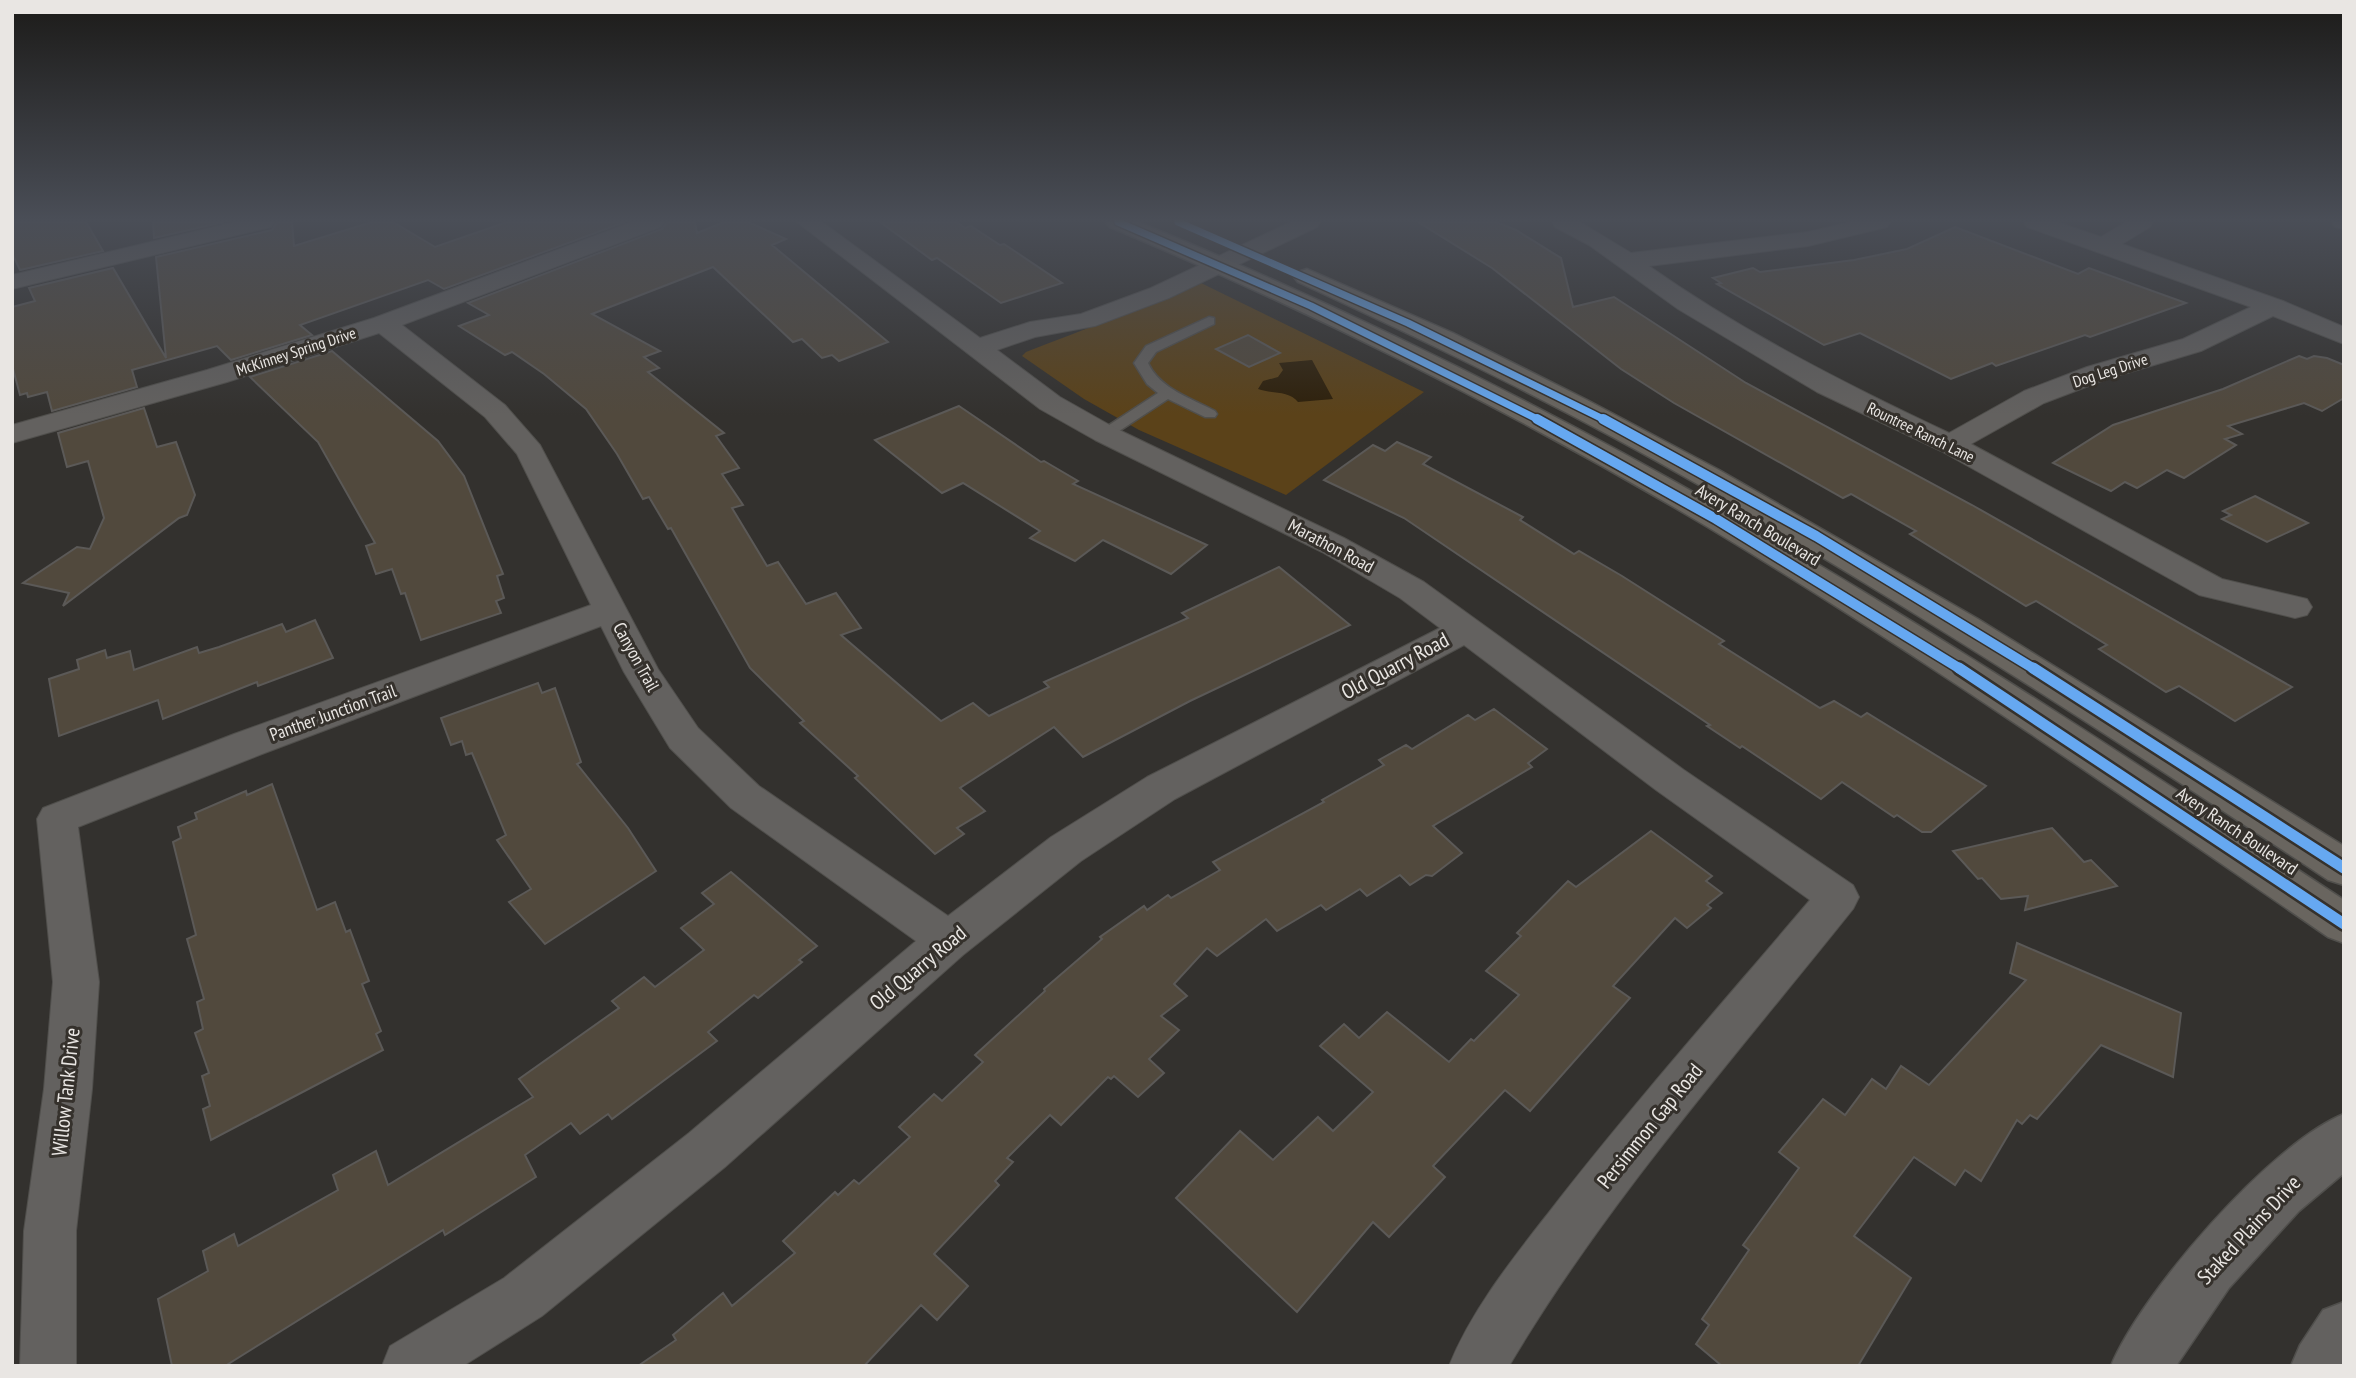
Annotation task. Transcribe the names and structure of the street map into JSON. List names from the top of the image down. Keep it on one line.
{"streets":{"main road":["Avery Ranch Boulevard"],"street":["McKinney Spring Drive","Dog Leg Drive","Rountree Ranch Lane","Marathon Road","Canyon Trail","Old Quarry Road","Panther Junction Trail","Willow Tank Drive","Persimmon Gap Road","Staked Plains Drive"]},"crossings":[["McKinney Spring Drive","Canyon Trail"],["Dog Leg Drive","Rountree Ranch Lane"],["Marathon Road","Old Quarry Road"],["Marathon Road","Persimmon Gap Road"],["Canyon Trail","Old Quarry Road"],["Canyon Trail","Panther Junction Trail"],["Panther Junction Trail","Willow Tank Drive"]]}
